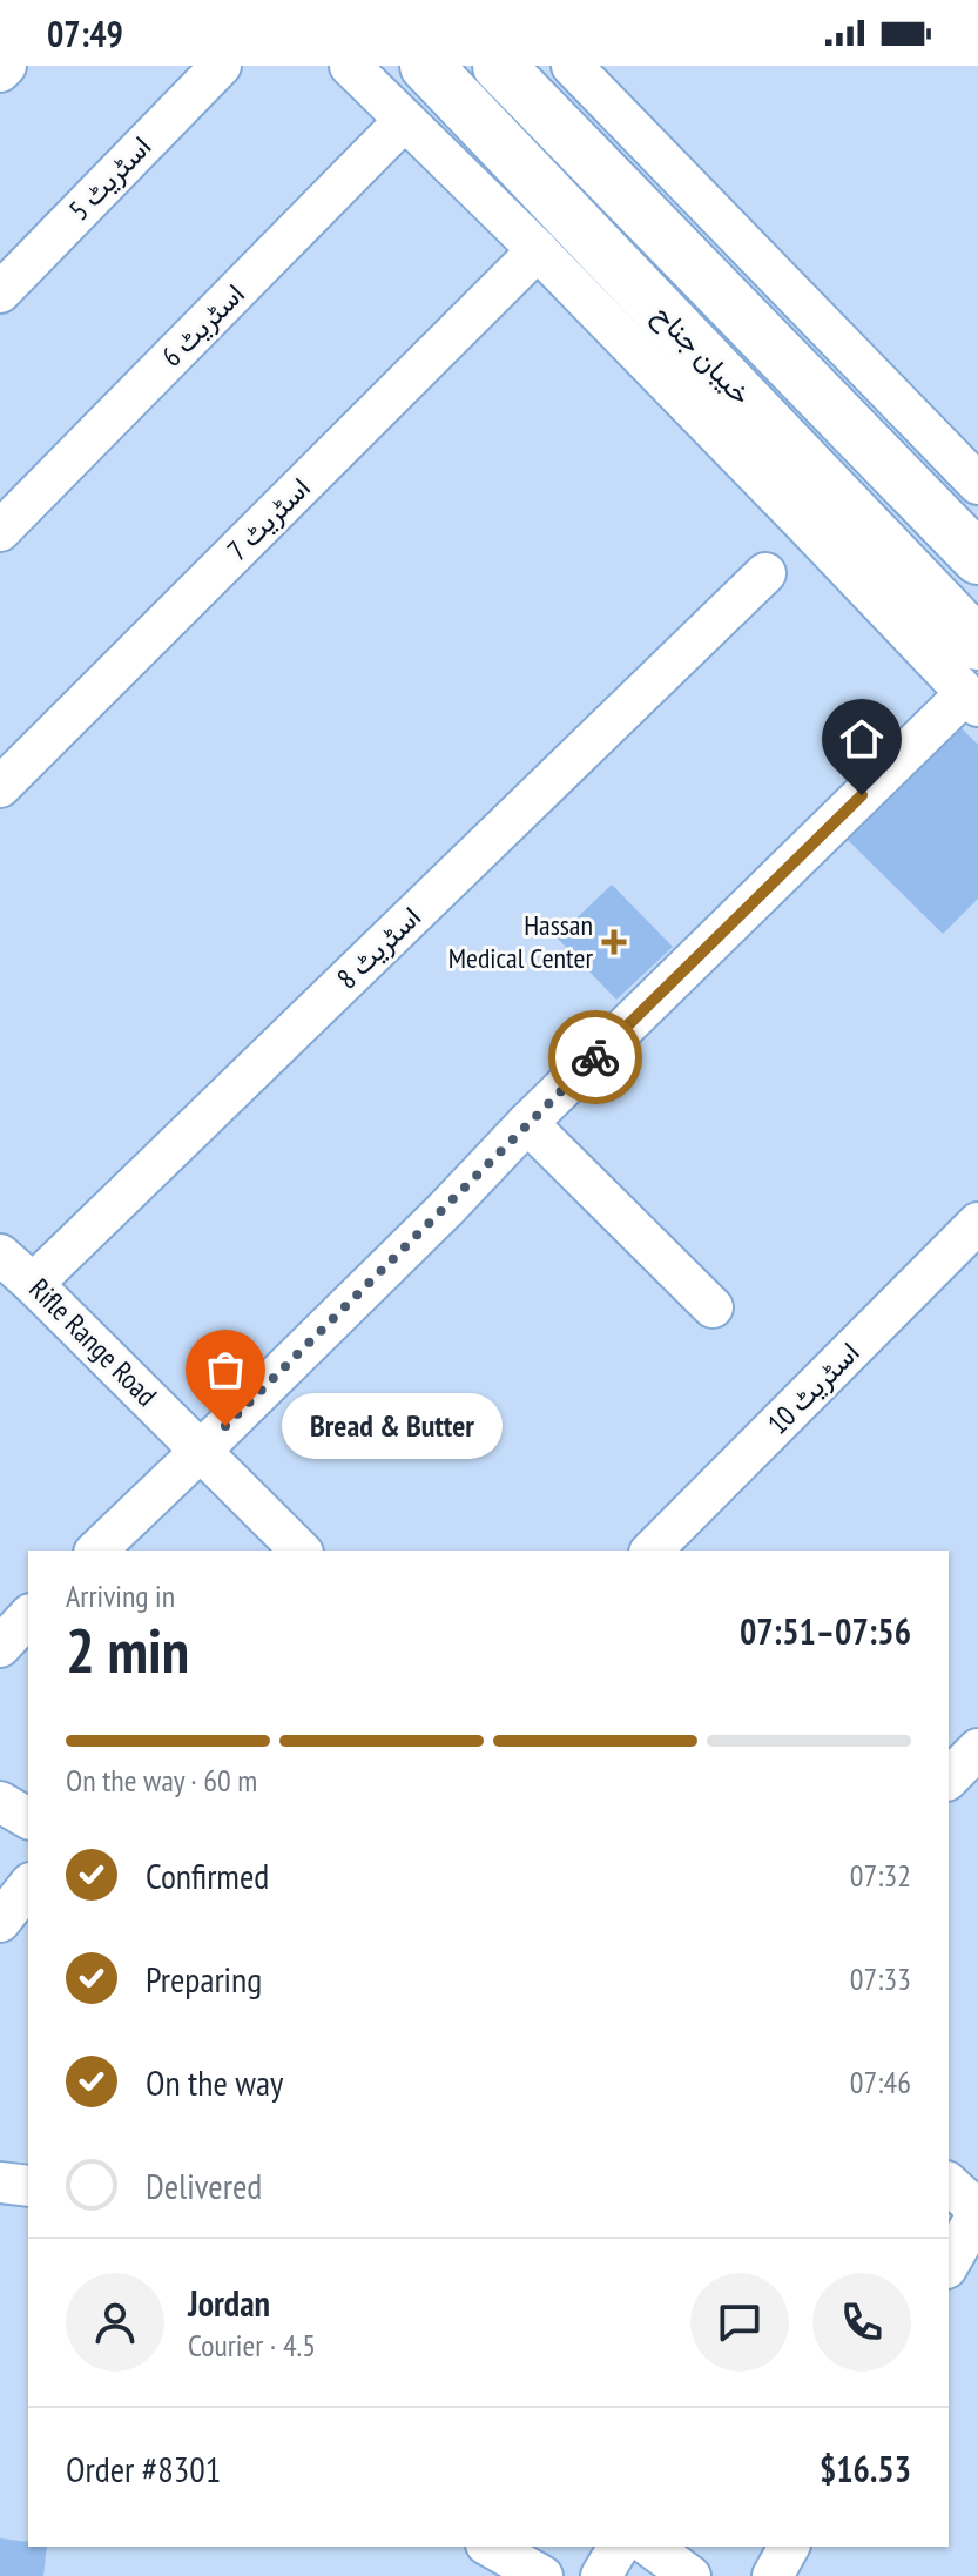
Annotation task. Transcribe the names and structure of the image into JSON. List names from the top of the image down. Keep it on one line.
{"streets":{"main road":["خیبان جناح"],"street":["اسٹریٹ 5","اسٹریٹ 6","اسٹریٹ 7","اسٹریٹ 8","Rifle Range Road","اسٹریٹ 10"]},"crossings":[["اسٹریٹ 8","Rifle Range Road"]],"places":{"health":["Hassan Medical Center"],"other":["Bread & Butter"]},"page":{"status":"07:49","bubble":"Bread & Butter","heading":["2 min","Arriving in","07:51–07:56"],"panel":["Jordan","Courier · 4.5","Order #8301","$16.53"],"bar":"On the way · 60 m","list":[["Confirmed","07:32"],["Preparing","07:33"],["On the way","07:46"],"Delivered"]}}
